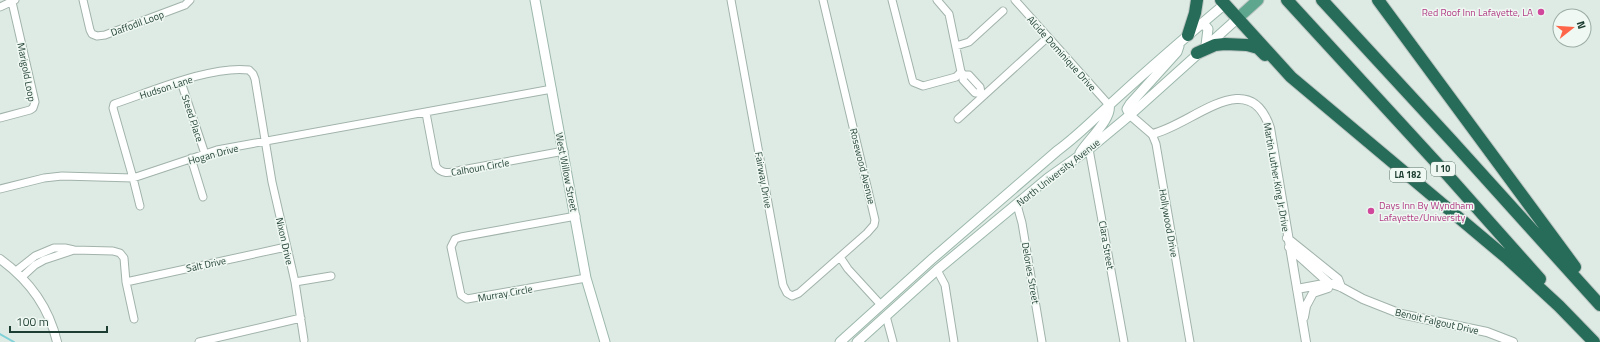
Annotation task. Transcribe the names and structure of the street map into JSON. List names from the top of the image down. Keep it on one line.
{"streets":{"highway":["I 10","LA 182"],"main road":["West Willow Street","North University Avenue"],"street":["Daffodil Loop","Alcide Dominique Drive","Marigold Loop","Hudson Lane","Steed Place","Hogan Drive","Rosewood Avenue","Calhoun Circle","Martin Luther King Jr Drive","Fairway Drive","Hollywood Drive","Nixon Drive","Clara Street","Salt Drive","Delories Street","Murray Circle","Benoit Falgout Drive"]},"crossings":[["Alcide Dominique Drive","North University Avenue"],["Hudson Lane","Steed Place"],["Hudson Lane","Hogan Drive"],["Hudson Lane","Nixon Drive"],["Steed Place","Hogan Drive"],["Hogan Drive","Calhoun Circle"],["Hogan Drive","Nixon Drive"],["Rosewood Avenue","Fairway Drive"],["Calhoun Circle","West Willow Street"],["I 10","LA 182"],["West Willow Street","Murray Circle"],["North University Avenue","LA 182"],["North University Avenue","Clara Street"],["North University Avenue","Delories Street"],["Martin Luther King Jr Drive","Hollywood Drive"],["Martin Luther King Jr Drive","Benoit Falgout Drive"],["Nixon Drive","Salt Drive"]],"places":["Red Roof Inn Lafayette, LA","Days Inn By Wyndham Lafayette/University"],"scale_bar":"100 m","north":"right"}
